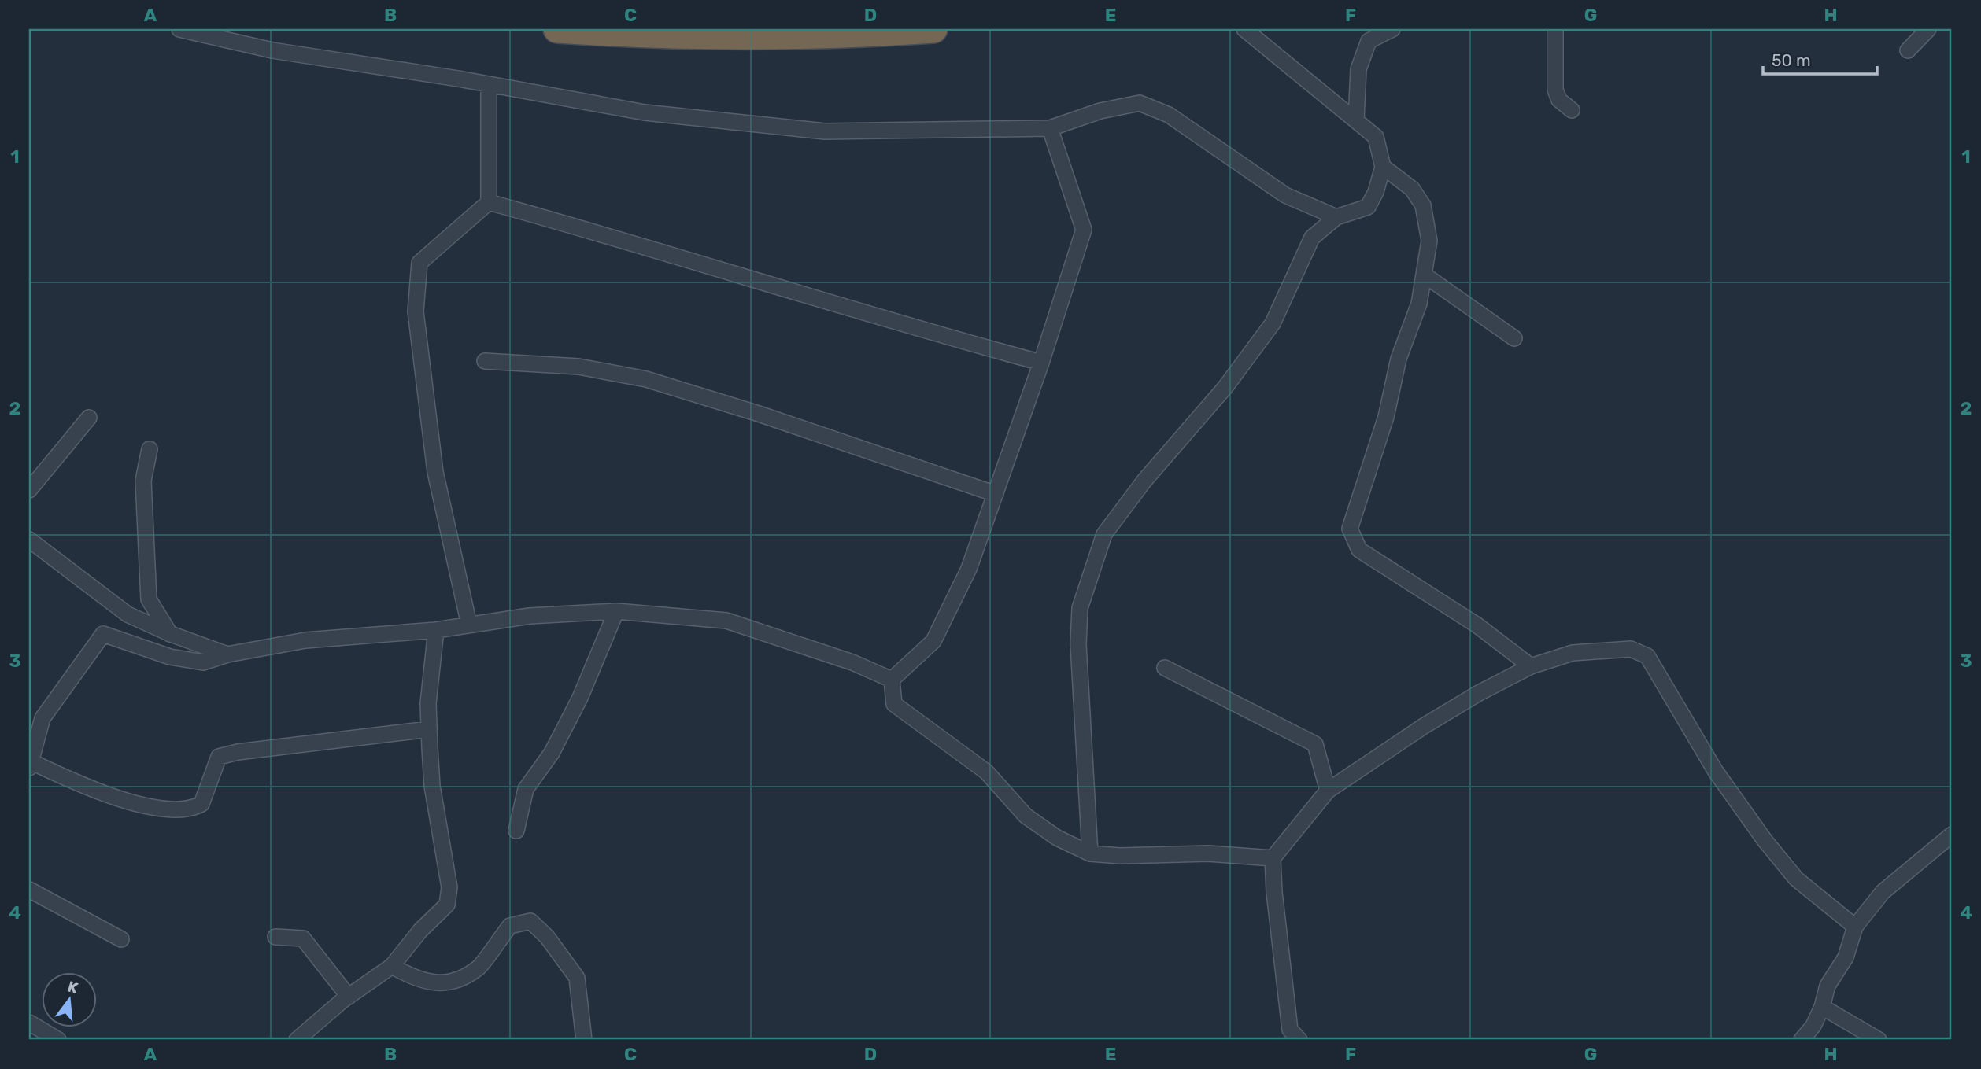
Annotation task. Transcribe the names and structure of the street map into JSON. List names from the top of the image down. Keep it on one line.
{"scale_bar":"50 m","north":"top","grid":{"columns":["A","B","C","D","E","F","G","H"],"rows":["1","2","3","4"]}}
